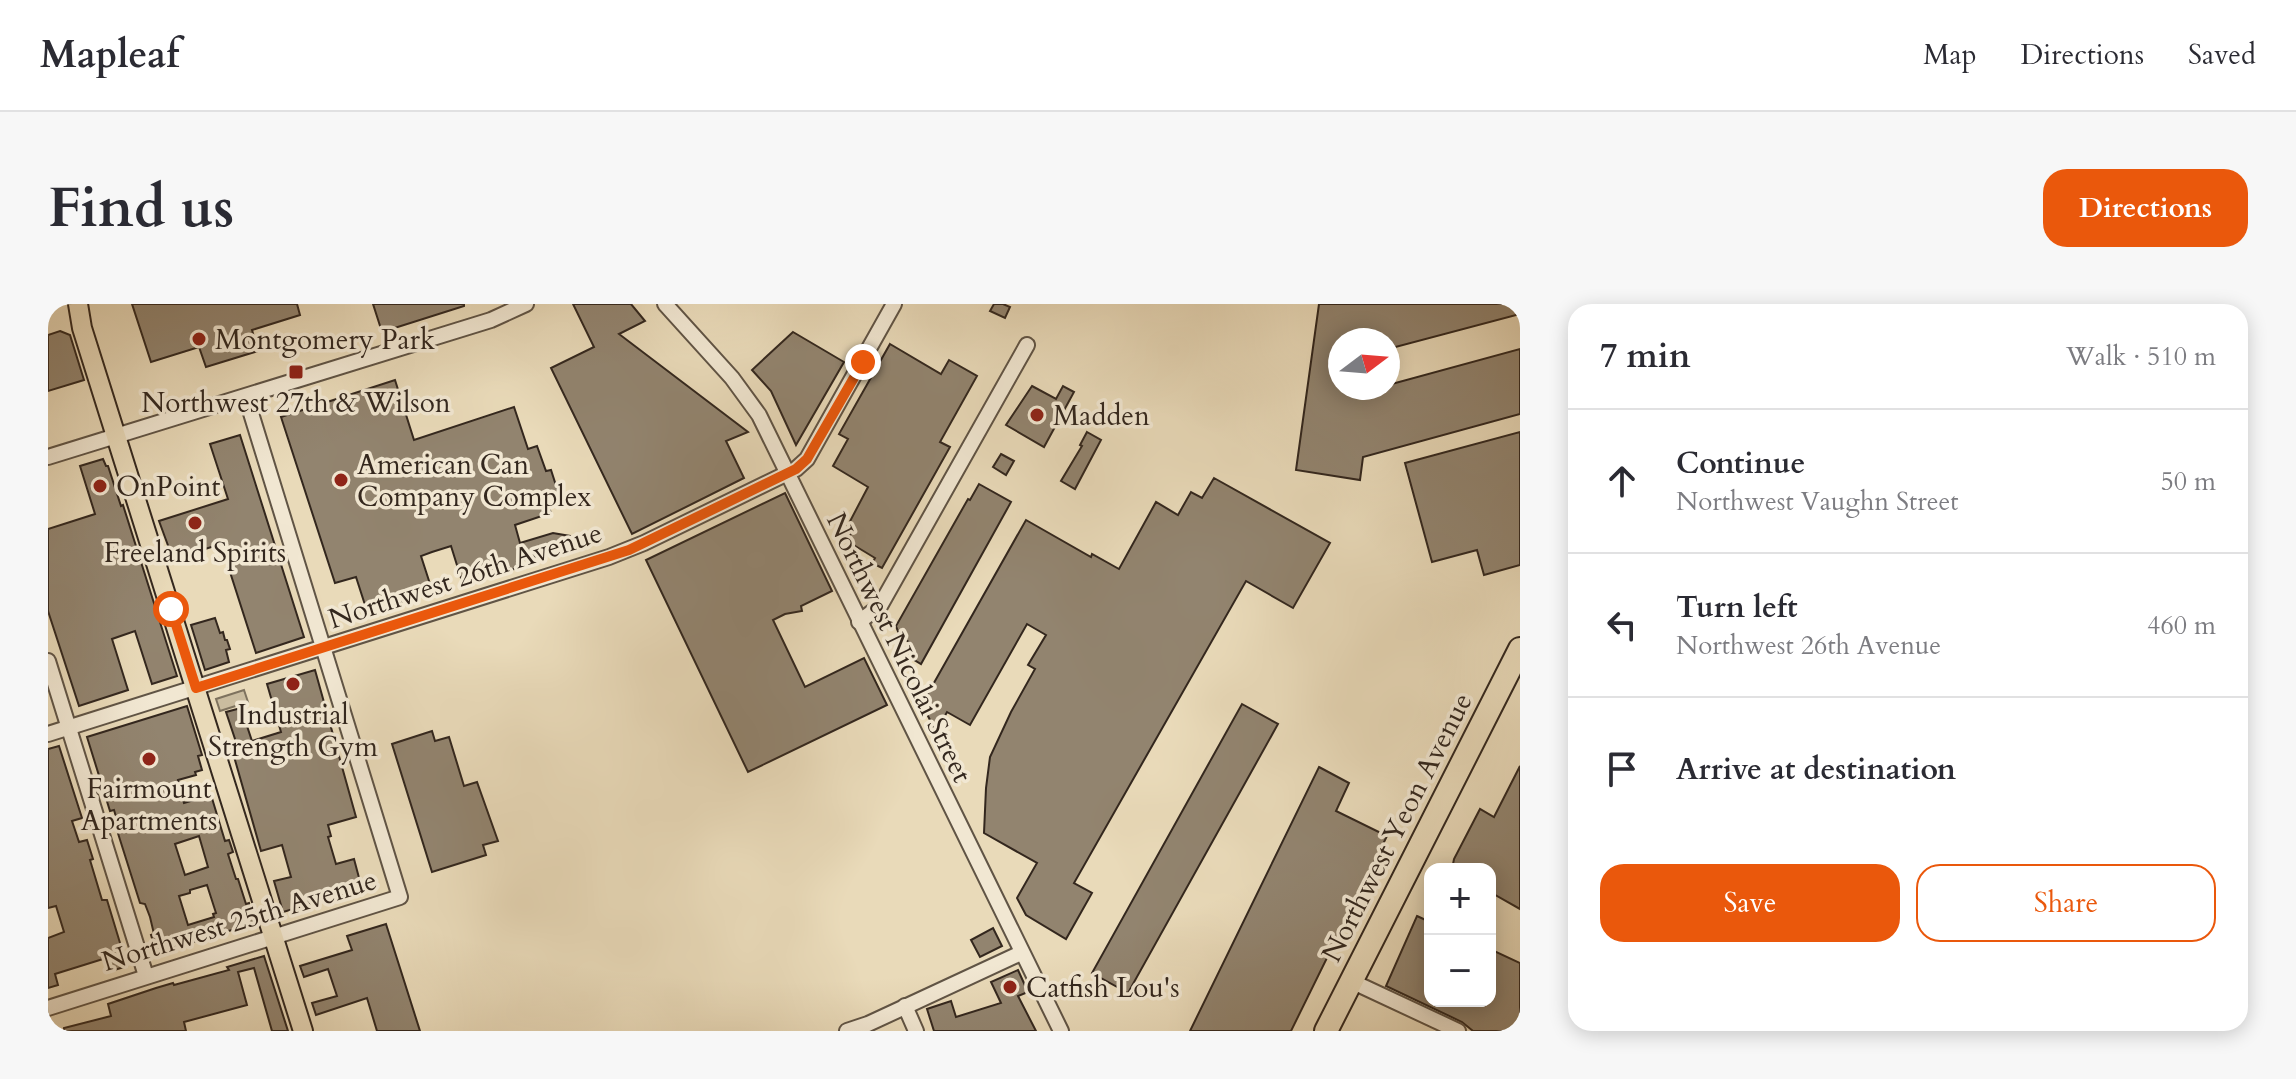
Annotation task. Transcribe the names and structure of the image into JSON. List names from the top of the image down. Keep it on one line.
{"streets":{"highway":["Northwest Yeon Avenue"],"street":["Northwest 26th Avenue","Northwest Nicolai Street","Northwest 25th Avenue"]},"crossings":[["Northwest 26th Avenue","Northwest Nicolai Street"],["Northwest 26th Avenue","Northwest 25th Avenue"]],"places":{"other":["Montgomery Park","Madden","American Can Company Complex","OnPoint","Freeland Spirits","Industrial Strength Gym","Fairmount Apartments","Catfish Lou's"],"transit":["Northwest 27th & Wilson"]},"north":"right","page":{"header":"Mapleaf","nav":["Map","Directions","Saved"],"buttons":["Directions",["Save","Share"]],"title":"Find us","heading":["7 min","Walk · 510 m"],"list":[["Continue","Northwest Vaughn Street","50 m"],["Turn left","Northwest 26th Avenue","460 m"],"Arrive at destination"],"map_buttons":["+","−"]}}
